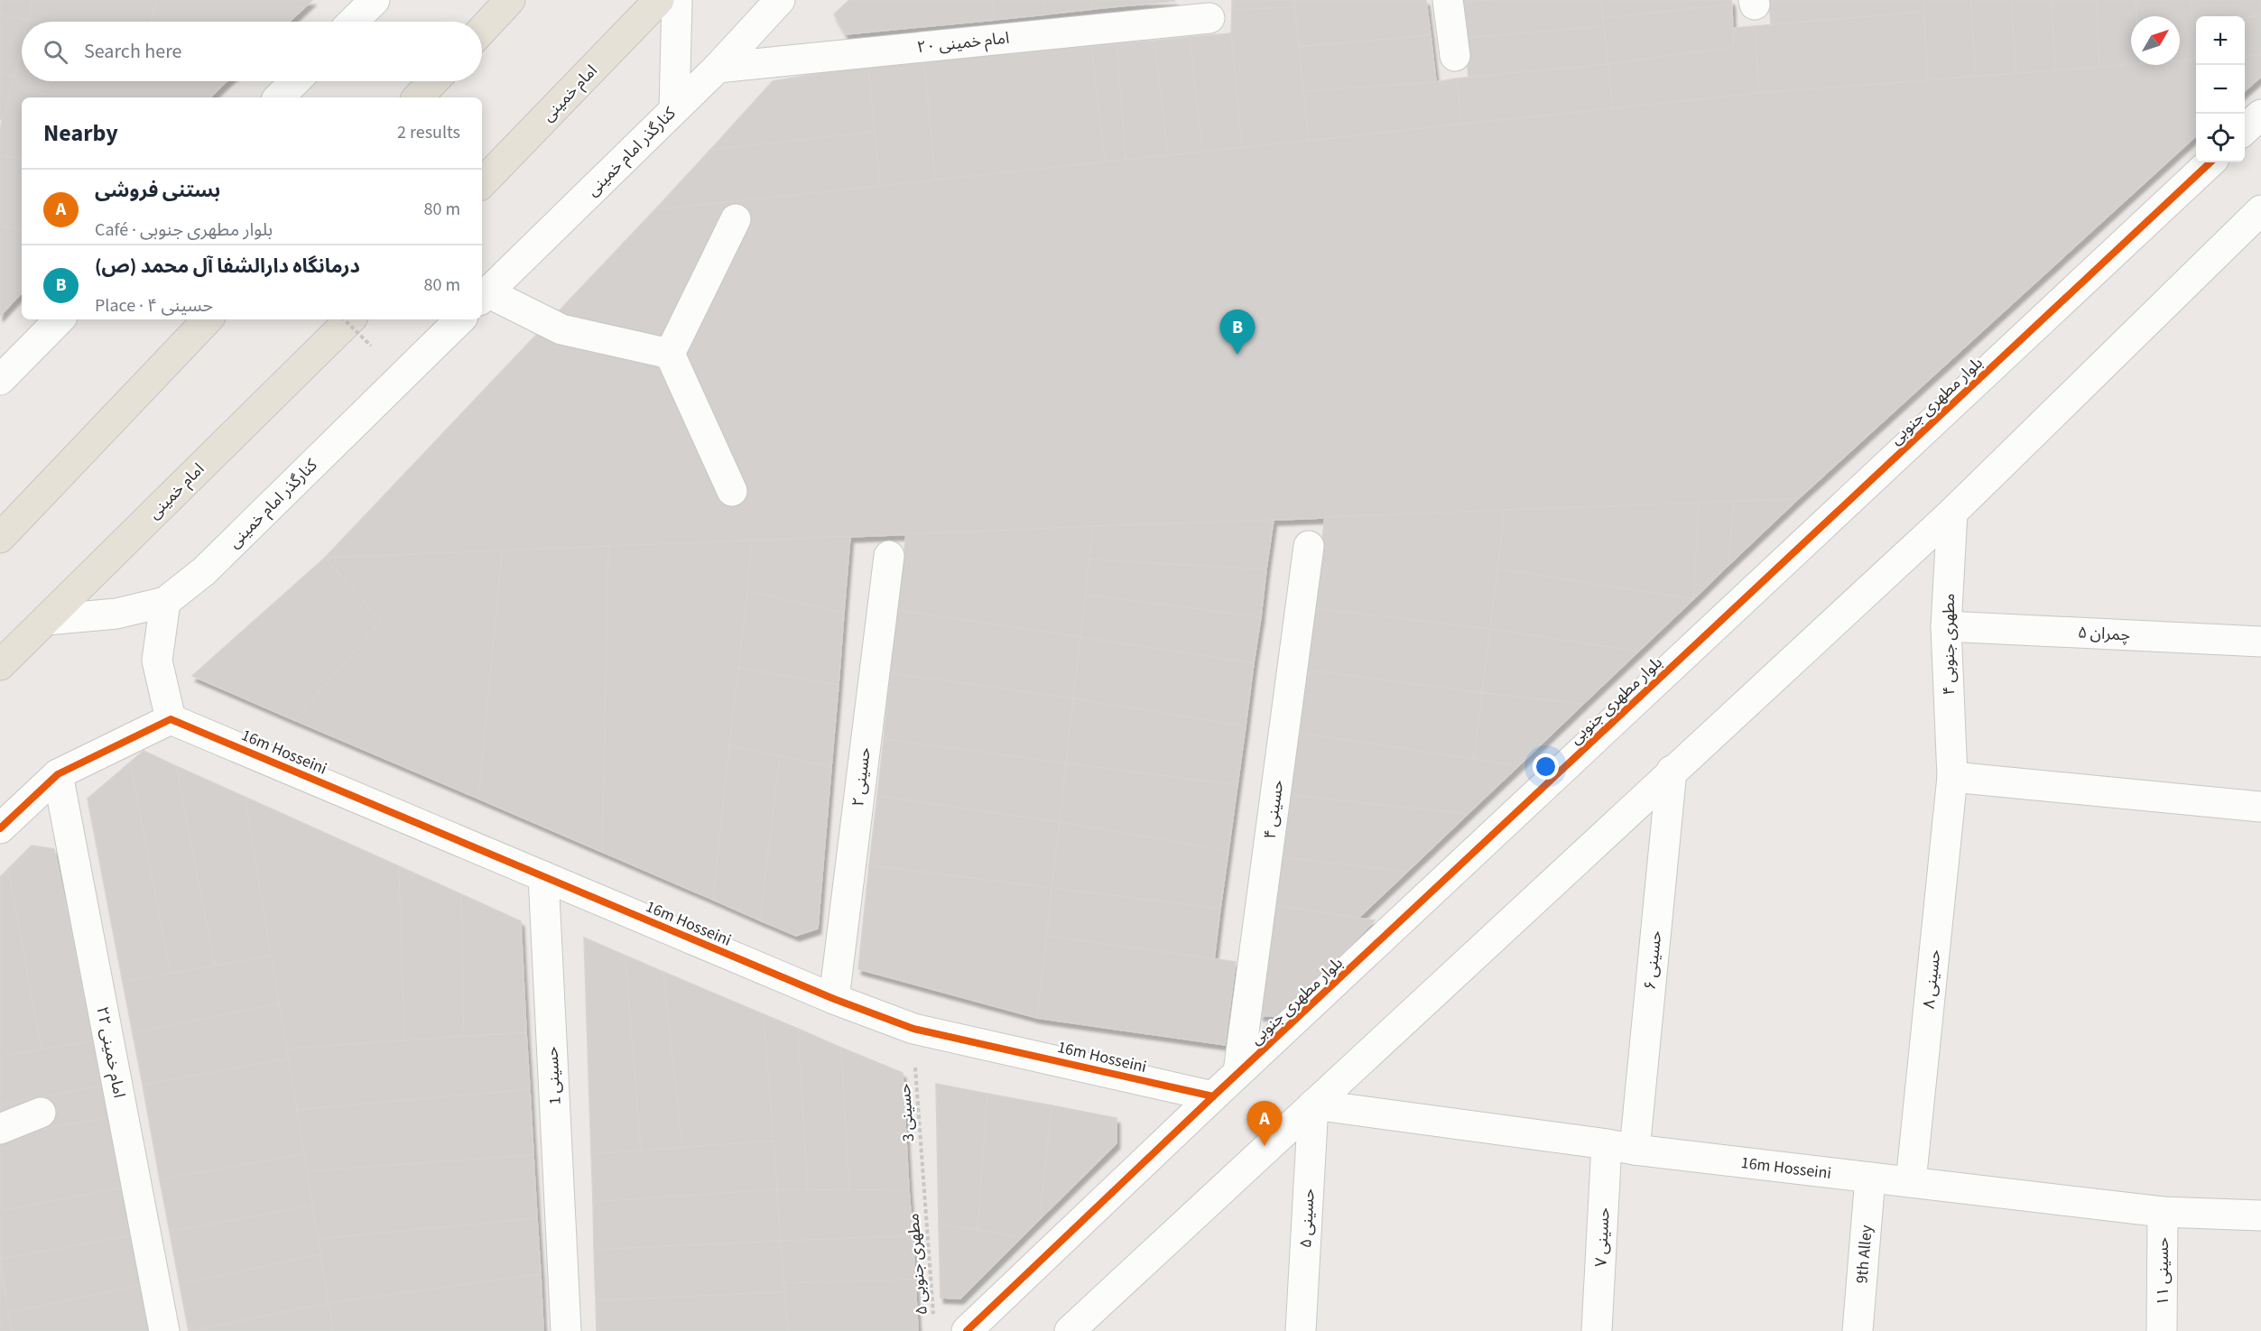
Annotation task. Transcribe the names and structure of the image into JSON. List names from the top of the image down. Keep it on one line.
{"streets":{"main road":["امام خمینی"],"street":["امام خمینی ۲۰","کنارگذر امام خمینی","بلوار مطهری جنوبی","چمران ۵","مطهری جنوبی ۴","16m Hosseini","حسینی ۲","حسینی ۴","حسینی ۶","حسینی ۸","امام خمینی ۲۲","حسینی 1","حسینی ۵","حسینی ۷","9th Alley","حسینی ۱۱"],"path":["حسینی 3","مطهری جنوبی ۵"]},"crossings":[["امام خمینی ۲۰","کنارگذر امام خمینی"],["امام خمینی","کنارگذر امام خمینی"],["بلوار مطهری جنوبی","16m Hosseini"],["بلوار مطهری جنوبی","حسینی ۴"],["چمران ۵","مطهری جنوبی ۴"],["مطهری جنوبی ۴","حسینی ۸"],["16m Hosseini","حسینی ۲"],["16m Hosseini","حسینی ۶"],["16m Hosseini","حسینی ۸"],["16m Hosseini","حسینی 1"],["16m Hosseini","حسینی 3"],["16m Hosseini","حسینی ۵"],["16m Hosseini","حسینی ۷"],["16m Hosseini","9th Alley"],["16m Hosseini","حسینی ۱۱"],["حسینی ۶","حسینی ۷"],["حسینی 3","مطهری جنوبی ۵"]],"north":"top right","page":{"map_buttons":["+","−"],"search":"Search here","heading":["Nearby","2 results"],"list":[{"mark":"A","name":"بستنی فروشی","note":"Café · بلوار مطهری جنوبی","value":"80 m"},{"mark":"B","name":"درمانگاه دارالشفا آل محمد (ص)","note":"Place · حسینی ۴","value":"80 m"}],"pins":["B","A"]}}
